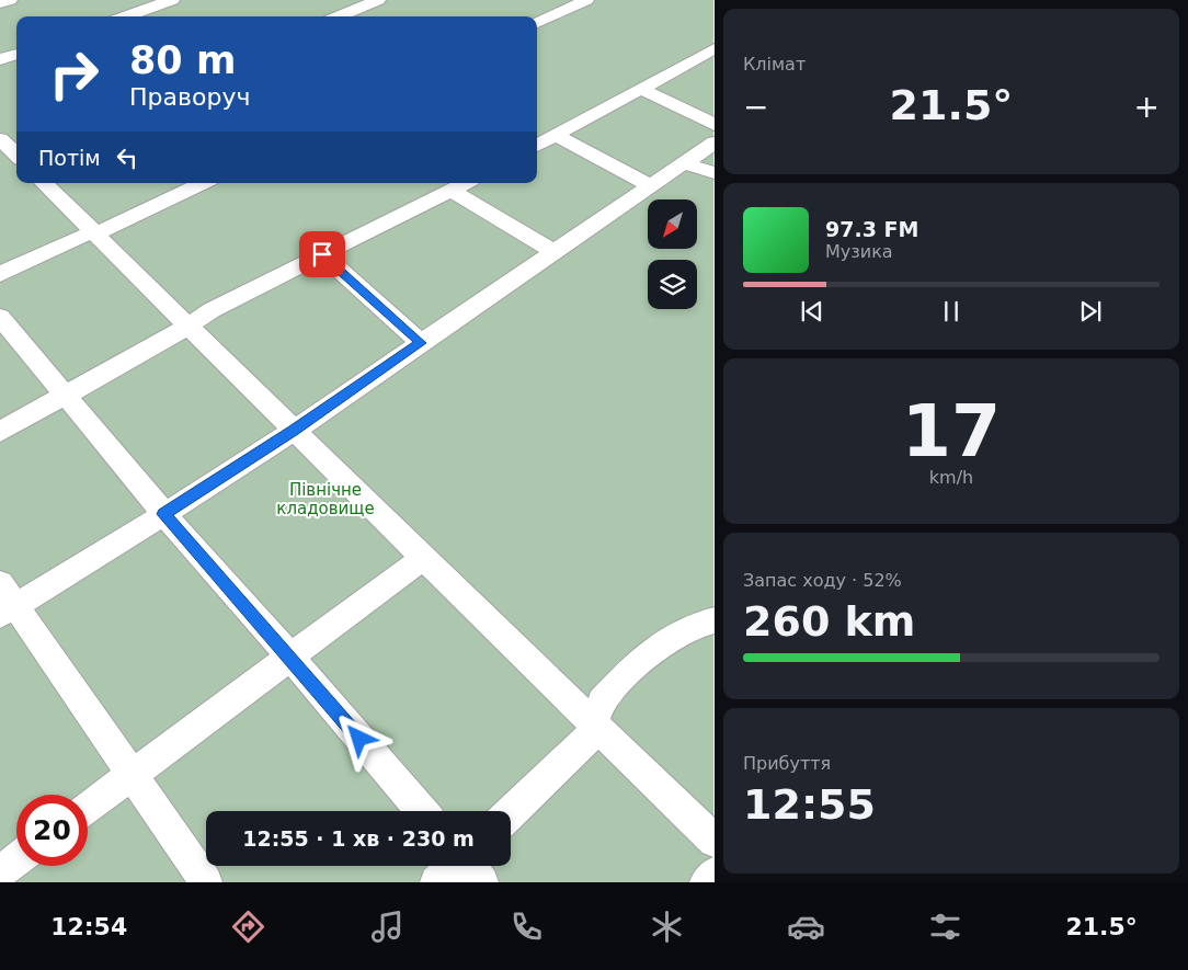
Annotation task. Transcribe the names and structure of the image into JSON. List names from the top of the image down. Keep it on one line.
{"parks":["Північне кладовище"],"north":"bottom left","page":{"tile":["Клімат",["17","km/h"],["Запас ходу · 52%","260 km"],["Прибуття","12:55"]],"turn":["80 m","Праворуч"],"heat":["−","21.5°","+"],"then":"Потім","song":["97.3 FM","Музика"],"limit":"20","trip":"12:55 · 1 хв · 230 m","tabs":["12:54","21.5°"]}}
